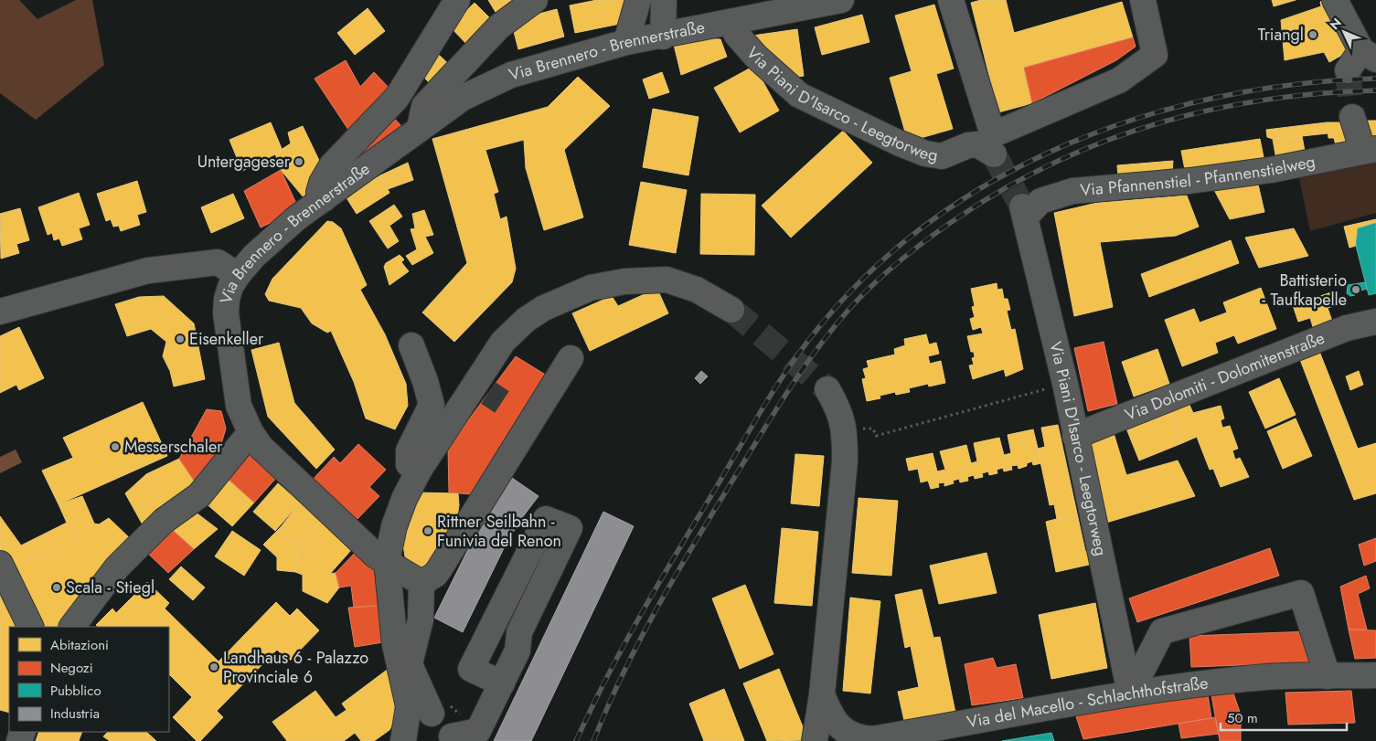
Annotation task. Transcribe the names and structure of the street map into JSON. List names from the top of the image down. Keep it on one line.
{"streets":{"street":["Via Brennero - Brennerstraße","Via Piani D'Isarco - Leegtorweg","Via Pfannenstiel - Pfannenstielweg","Via Dolomiti - Dolomitenstraße","Via del Macello - Schlachthofstraße"]},"crossings":[["Via Brennero - Brennerstraße","Via Piani D'Isarco - Leegtorweg"],["Via Piani D'Isarco - Leegtorweg","Via Pfannenstiel - Pfannenstielweg"],["Via Piani D'Isarco - Leegtorweg","Via Dolomiti - Dolomitenstraße"],["Via Piani D'Isarco - Leegtorweg","Via del Macello - Schlachthofstraße"]],"places":["Triangl","Untergageser","Battisterio - Taufkapelle","Eisenkeller","Messerschaler","Rittner Seilbahn - Funivia del Renon","Scala - Stiegl","Landhaus 6 - Palazzo Provinciale 6"],"legend":["Abitazioni","Negozi","Pubblico","Industria"],"scale_bar":"50 m","north":"top left"}
